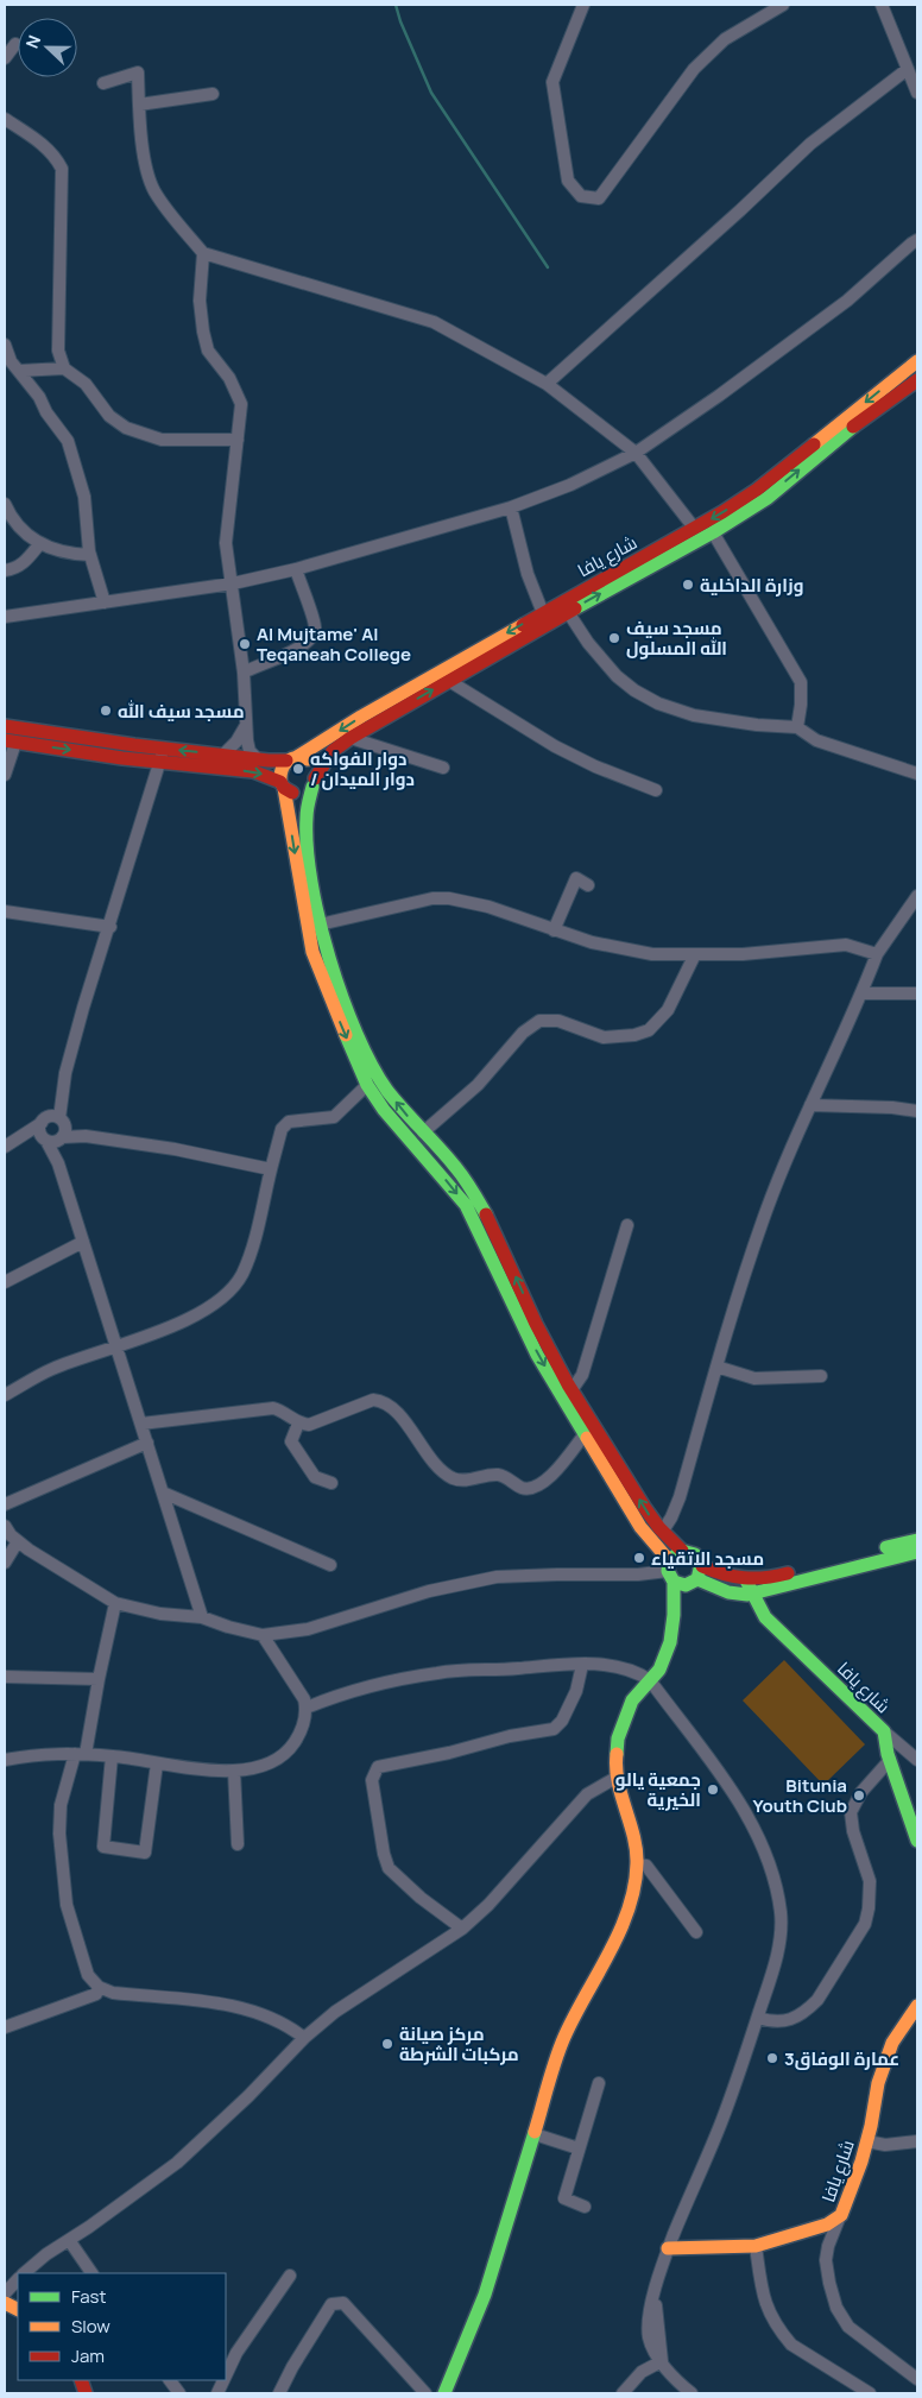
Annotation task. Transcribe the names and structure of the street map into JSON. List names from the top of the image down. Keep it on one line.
{"streets":{"main road":["شارع يافا"]},"places":["وزارة الداخلية","مسجد سيف الله المسلول","Al Mujtame' Al Teqaneah College","مسجد سيف الله","دوار الفواكه / دوار الميدان","مسجد الاتقياء","جمعية يالو الخيرية","Bitunia Youth Club","مركز صيانة مركبات الشرطة","عمارة الوفاق3"],"legend":["Fast","Slow","Jam"],"north":"left"}
